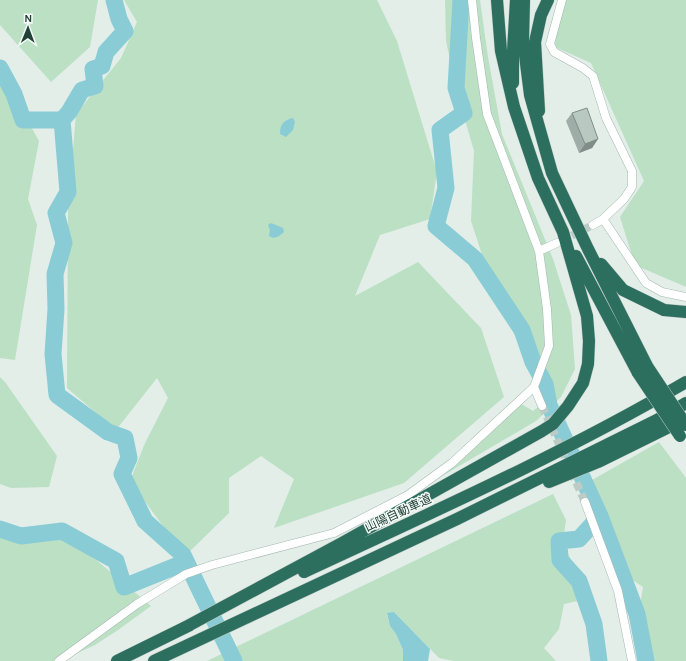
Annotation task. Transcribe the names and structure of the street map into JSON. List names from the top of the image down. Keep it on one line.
{"streets":{"highway":["山陽自動車道"]},"north":"top"}
